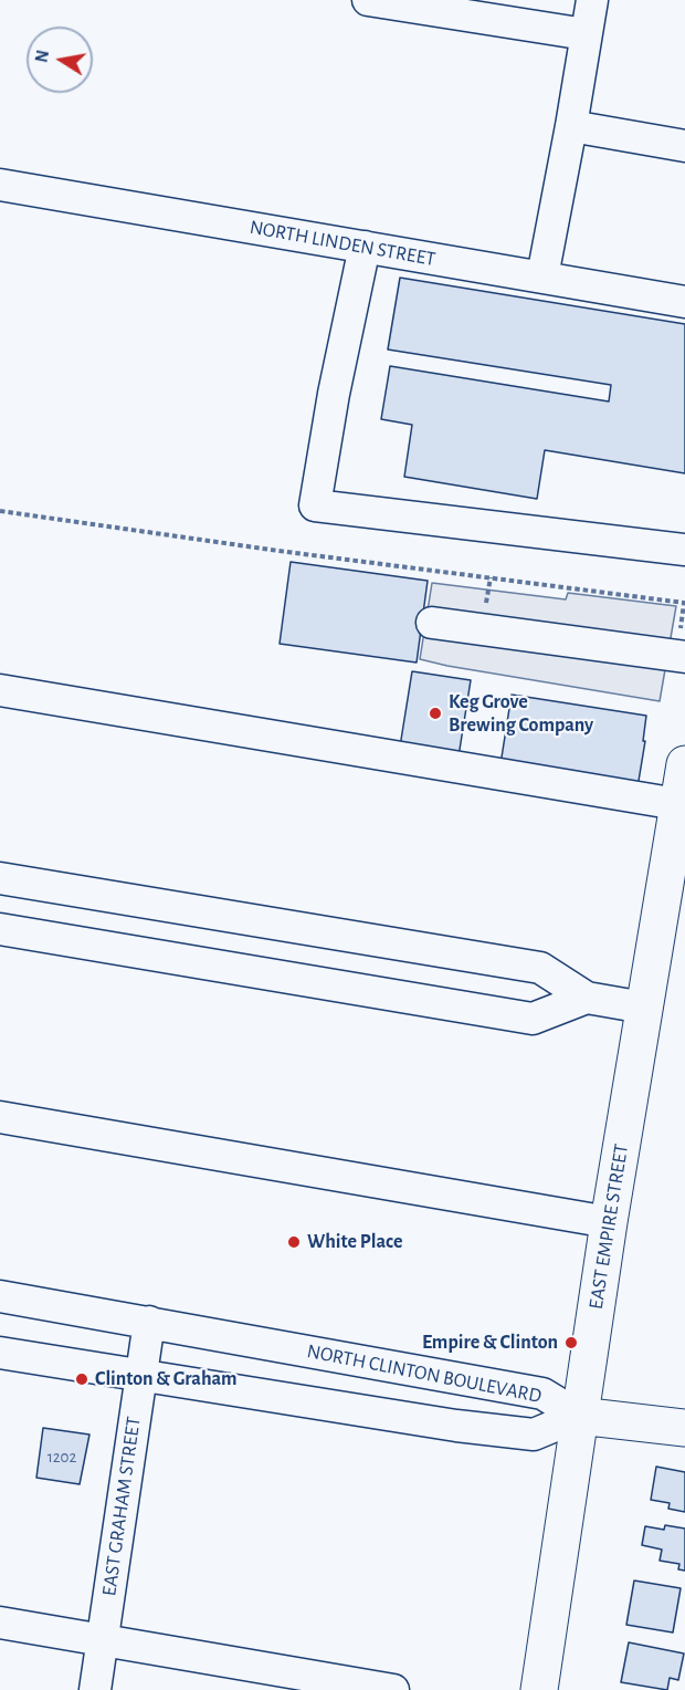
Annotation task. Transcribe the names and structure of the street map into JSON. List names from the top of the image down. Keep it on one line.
{"streets":{"main road":["EAST EMPIRE STREET"],"street":["NORTH LINDEN STREET","NORTH CLINTON BOULEVARD","EAST GRAHAM STREET"]},"crossings":[["EAST EMPIRE STREET","NORTH CLINTON BOULEVARD"],["NORTH CLINTON BOULEVARD","EAST GRAHAM STREET"]],"places":["Keg Grove Brewing Company","White Place","Empire & Clinton","Clinton & Graham"],"house_numbers":["1202"],"north":"left"}
